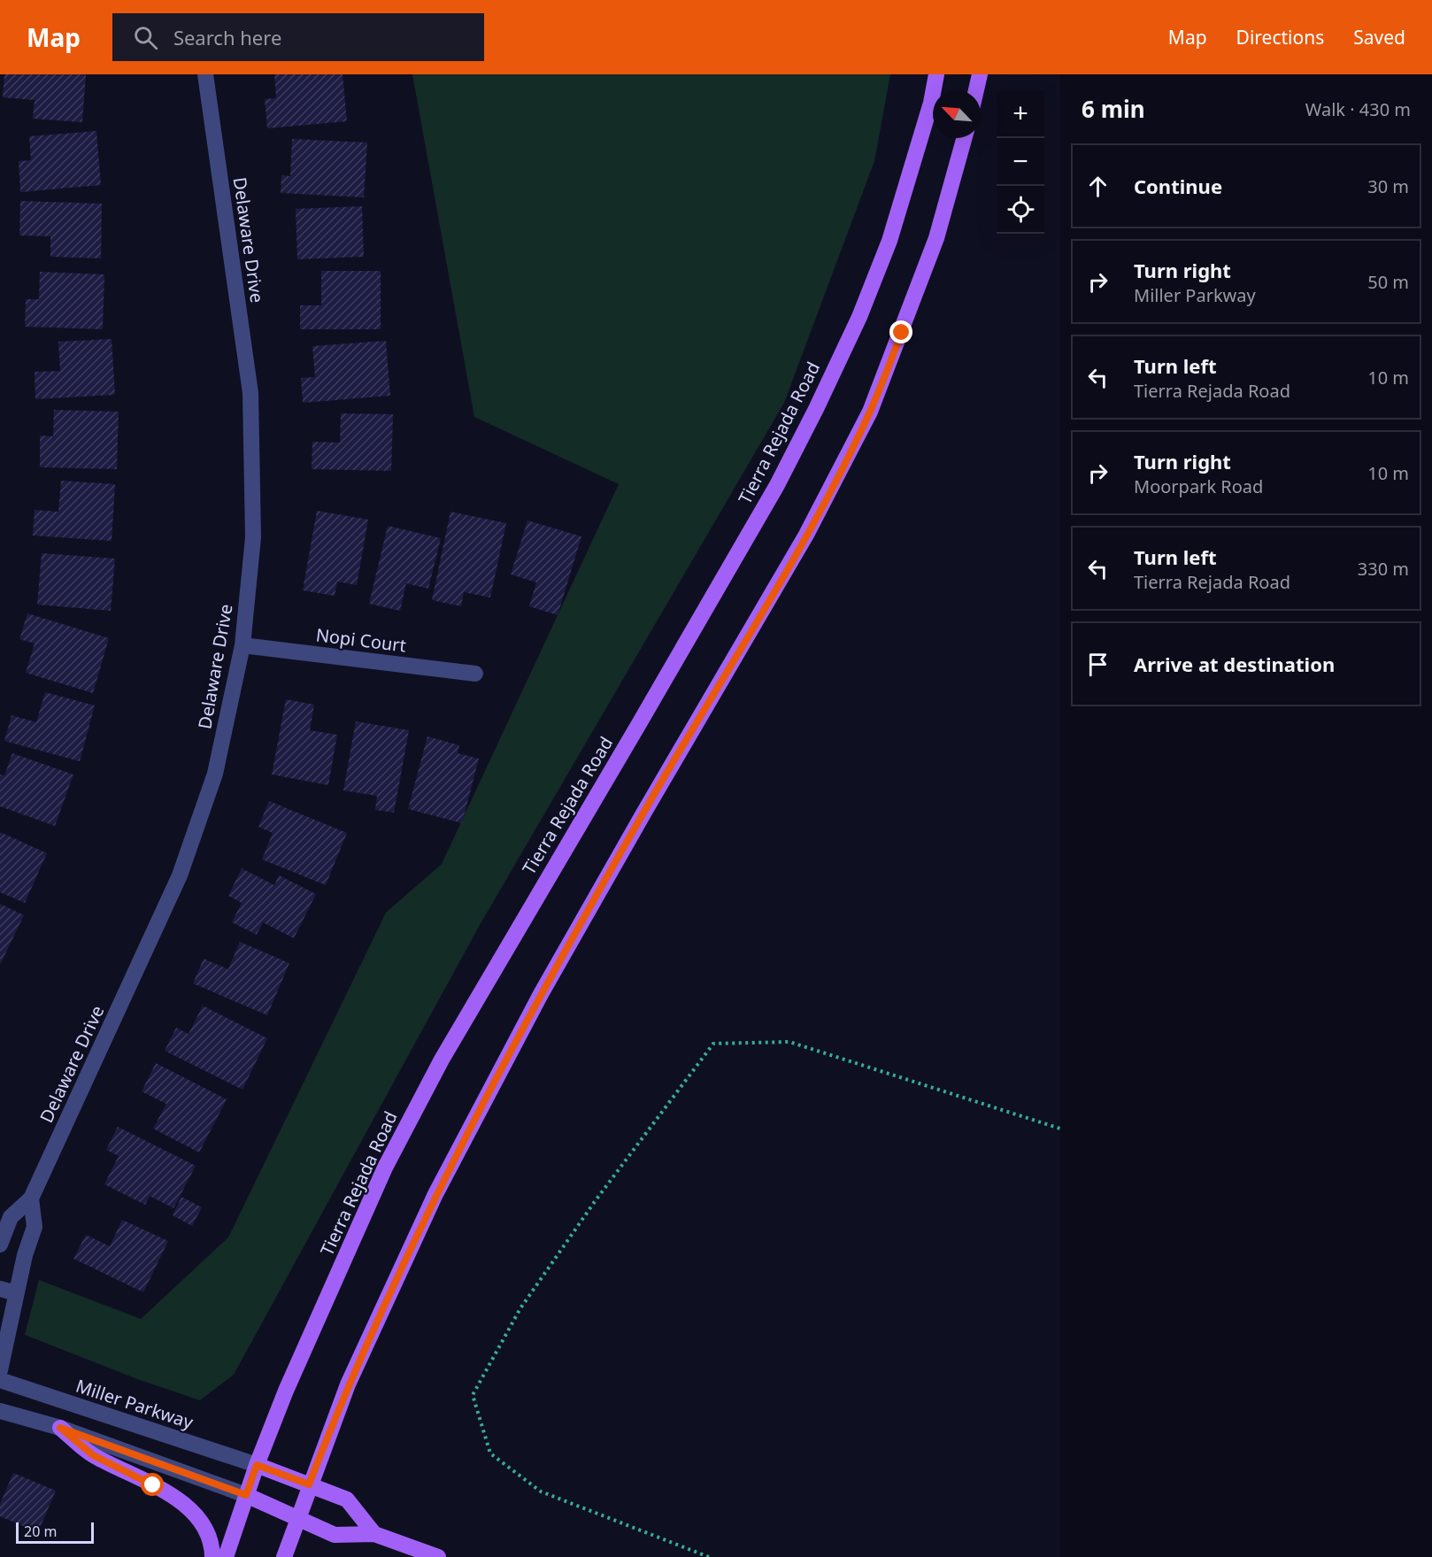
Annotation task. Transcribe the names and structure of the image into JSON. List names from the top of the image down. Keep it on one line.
{"streets":{"main road":["Tierra Rejada Road"],"street":["Delaware Drive","Nopi Court","Miller Parkway"]},"crossings":[["Delaware Drive","Nopi Court"],["Tierra Rejada Road","Miller Parkway"]],"scale_bar":"20 m","north":"top left","page":{"header":"Map","search":"Search here","nav":["Map","Directions","Saved"],"heading":["6 min","Walk · 430 m"],"map_buttons":["+","−"],"list":[["Continue","30 m"],["Turn right","Miller Parkway","50 m"],["Turn left","Tierra Rejada Road","10 m"],["Turn right","Moorpark Road","10 m"],["Turn left","Tierra Rejada Road","330 m"],"Arrive at destination"],"scale":"20 m"}}
